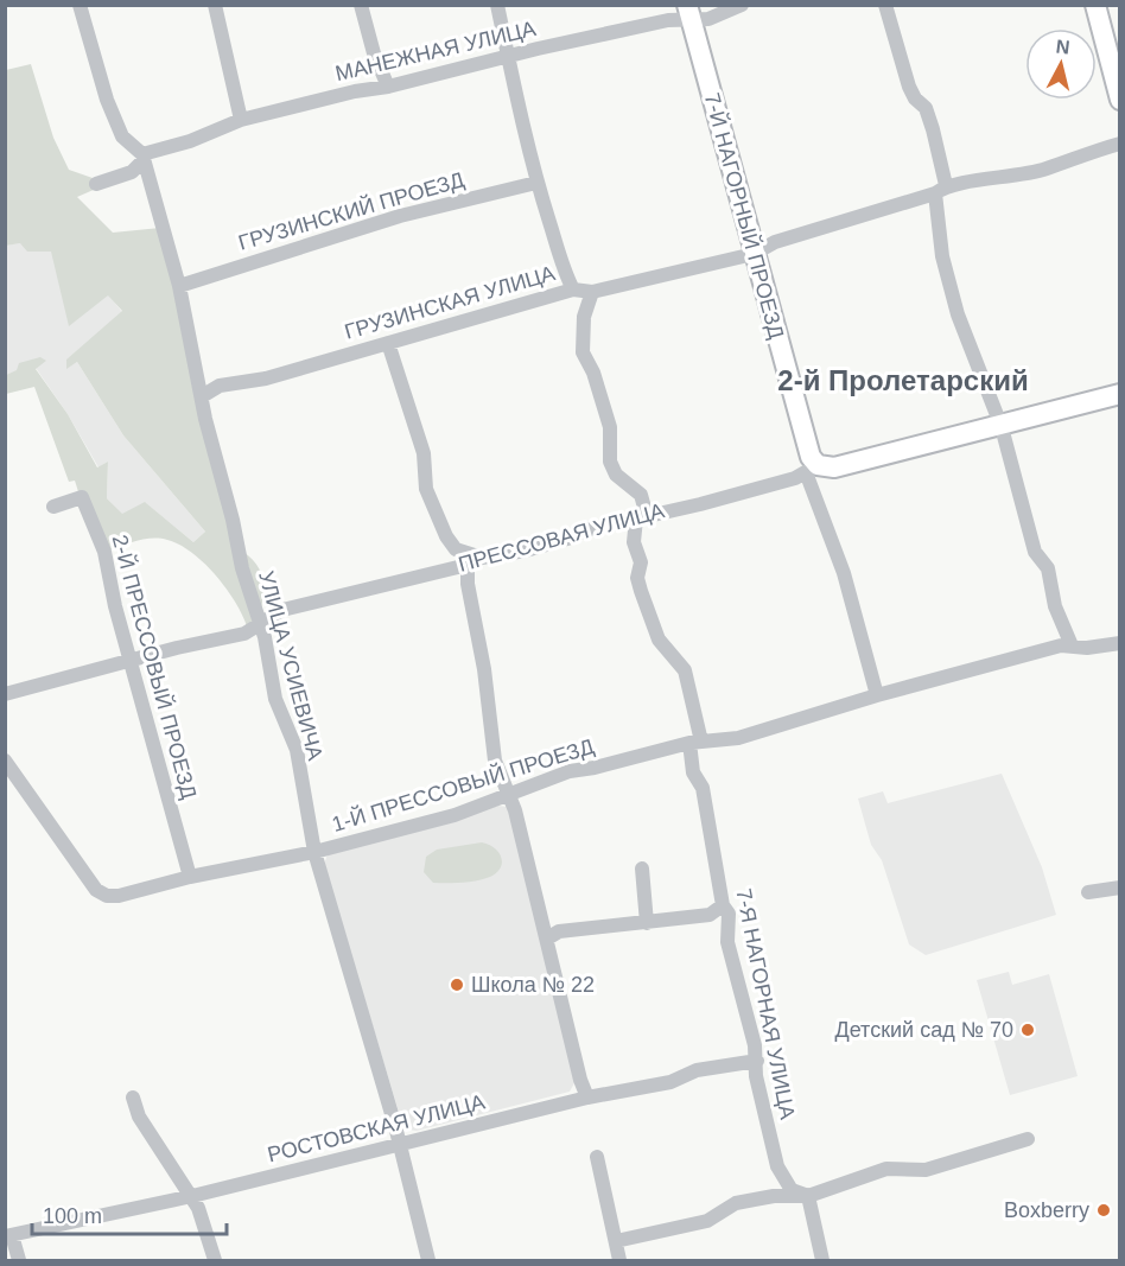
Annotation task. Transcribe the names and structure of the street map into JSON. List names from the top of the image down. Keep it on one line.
{"streets":{"street":["МАНЕЖНАЯ УЛИЦА","ГРУЗИНСКИЙ ПРОЕЗД","7-Й НАГОРНЫЙ ПРОЕЗД","ГРУЗИНСКАЯ УЛИЦА","ПРЕССОВАЯ УЛИЦА","УЛИЦА УСИЕВИЧА","2-Й ПРЕССОВЫЙ ПРОЕЗД","1-Й ПРЕССОВЫЙ ПРОЕЗД","7-Я НАГОРНАЯ УЛИЦА","РОСТОВСКАЯ УЛИЦА"]},"crossings":[["МАНЕЖНАЯ УЛИЦА","7-Й НАГОРНЫЙ ПРОЕЗД"],["МАНЕЖНАЯ УЛИЦА","УЛИЦА УСИЕВИЧА"],["ГРУЗИНСКИЙ ПРОЕЗД","УЛИЦА УСИЕВИЧА"],["7-Й НАГОРНЫЙ ПРОЕЗД","ГРУЗИНСКАЯ УЛИЦА"],["7-Й НАГОРНЫЙ ПРОЕЗД","ПРЕССОВАЯ УЛИЦА"],["7-Й НАГОРНЫЙ ПРОЕЗД","1-Й ПРЕССОВЫЙ ПРОЕЗД"],["ГРУЗИНСКАЯ УЛИЦА","УЛИЦА УСИЕВИЧА"],["ГРУЗИНСКАЯ УЛИЦА","7-Я НАГОРНАЯ УЛИЦА"],["ПРЕССОВАЯ УЛИЦА","УЛИЦА УСИЕВИЧА"],["ПРЕССОВАЯ УЛИЦА","2-Й ПРЕССОВЫЙ ПРОЕЗД"],["ПРЕССОВАЯ УЛИЦА","7-Я НАГОРНАЯ УЛИЦА"],["УЛИЦА УСИЕВИЧА","1-Й ПРЕССОВЫЙ ПРОЕЗД"],["УЛИЦА УСИЕВИЧА","РОСТОВСКАЯ УЛИЦА"],["2-Й ПРЕССОВЫЙ ПРОЕЗД","1-Й ПРЕССОВЫЙ ПРОЕЗД"],["1-Й ПРЕССОВЫЙ ПРОЕЗД","7-Я НАГОРНАЯ УЛИЦА"],["7-Я НАГОРНАЯ УЛИЦА","РОСТОВСКАЯ УЛИЦА"]],"districts":["2-й Пролетарский"],"places":["Школа № 22","Детский сад № 70","Boxberry"],"scale_bar":"100 m","north":"top"}
